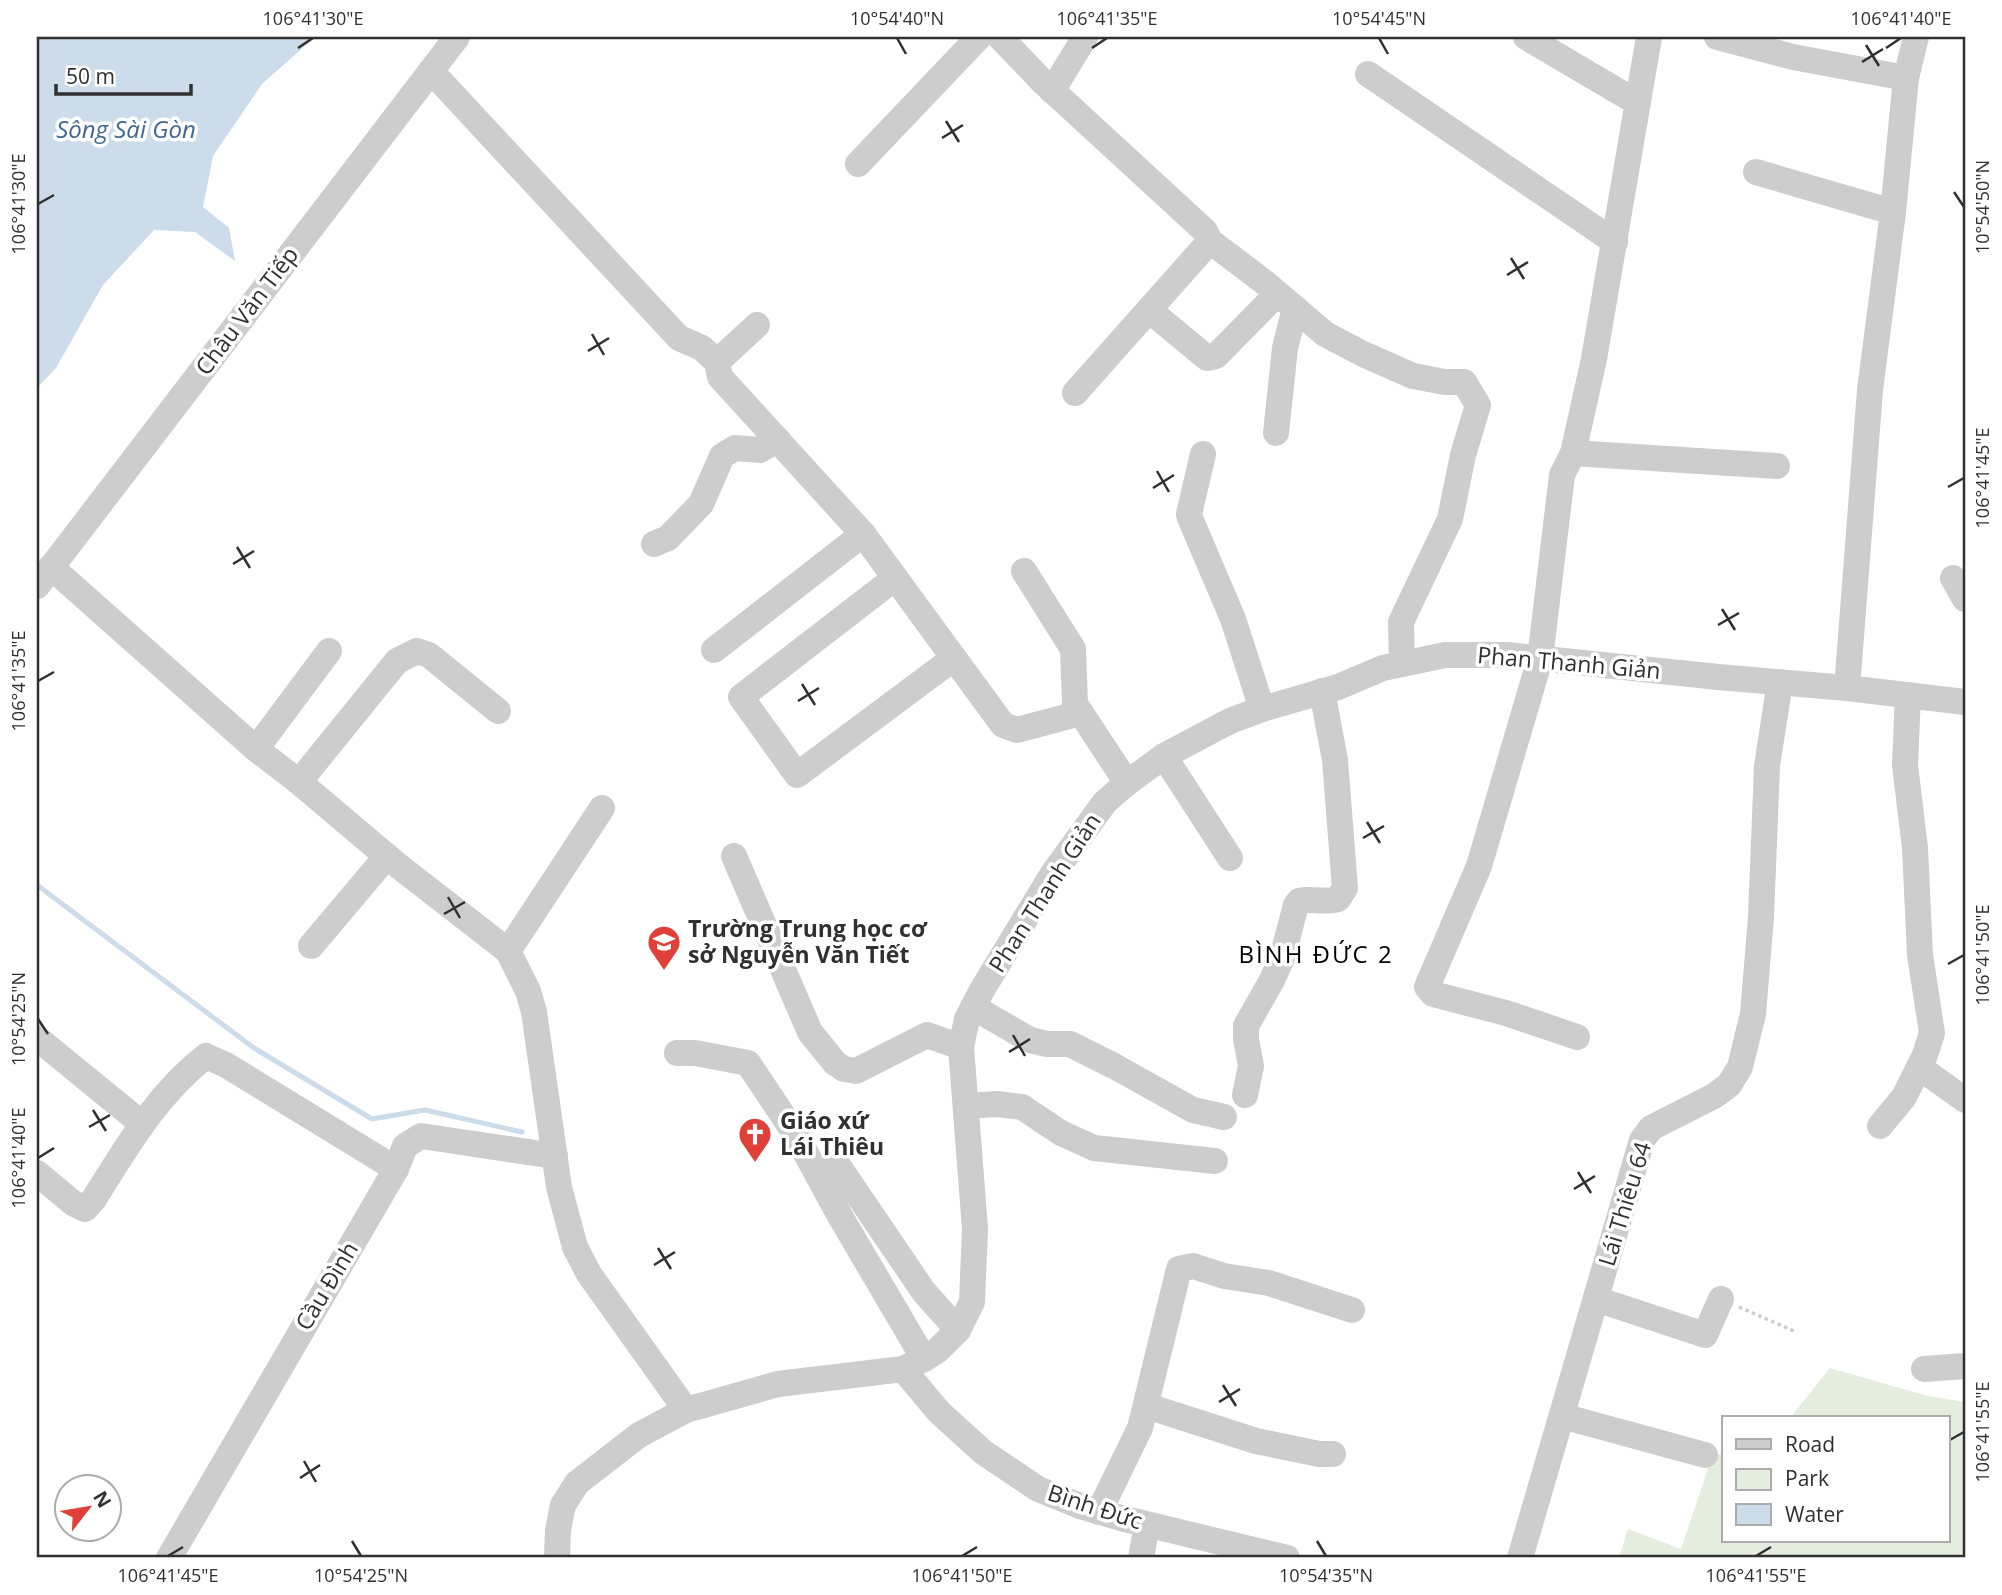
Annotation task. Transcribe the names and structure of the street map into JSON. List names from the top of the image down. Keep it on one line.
{"streets":{"street":["Châu Văn Tiếp","Phan Thanh Giản","Lái Thiêu 64","Cầu Đình","Bình Đức"]},"crossings":[["Phan Thanh Giản","Lái Thiêu 64"],["Phan Thanh Giản","Bình Đức"]],"districts":["BÌNH ĐỨC 2"],"water":["Sông Sài Gòn"],"places":{"school or university":["Trường Trung học cơ sở Nguyễn Văn Tiết"],"church":["Giáo xứ Lái Thiêu"]},"legend":["Road","Park","Water"],"scale_bar":"50 m","north":"top right","coordinates":["106°41'30\"E","10°54'40\"N","106°41'35\"E","10°54'45\"N","106°41'40\"E","10°54'50\"N","106°41'45\"E","106°41'50\"E","10°54'25\"N","106°41'55\"E","10°54'35\"N"]}
